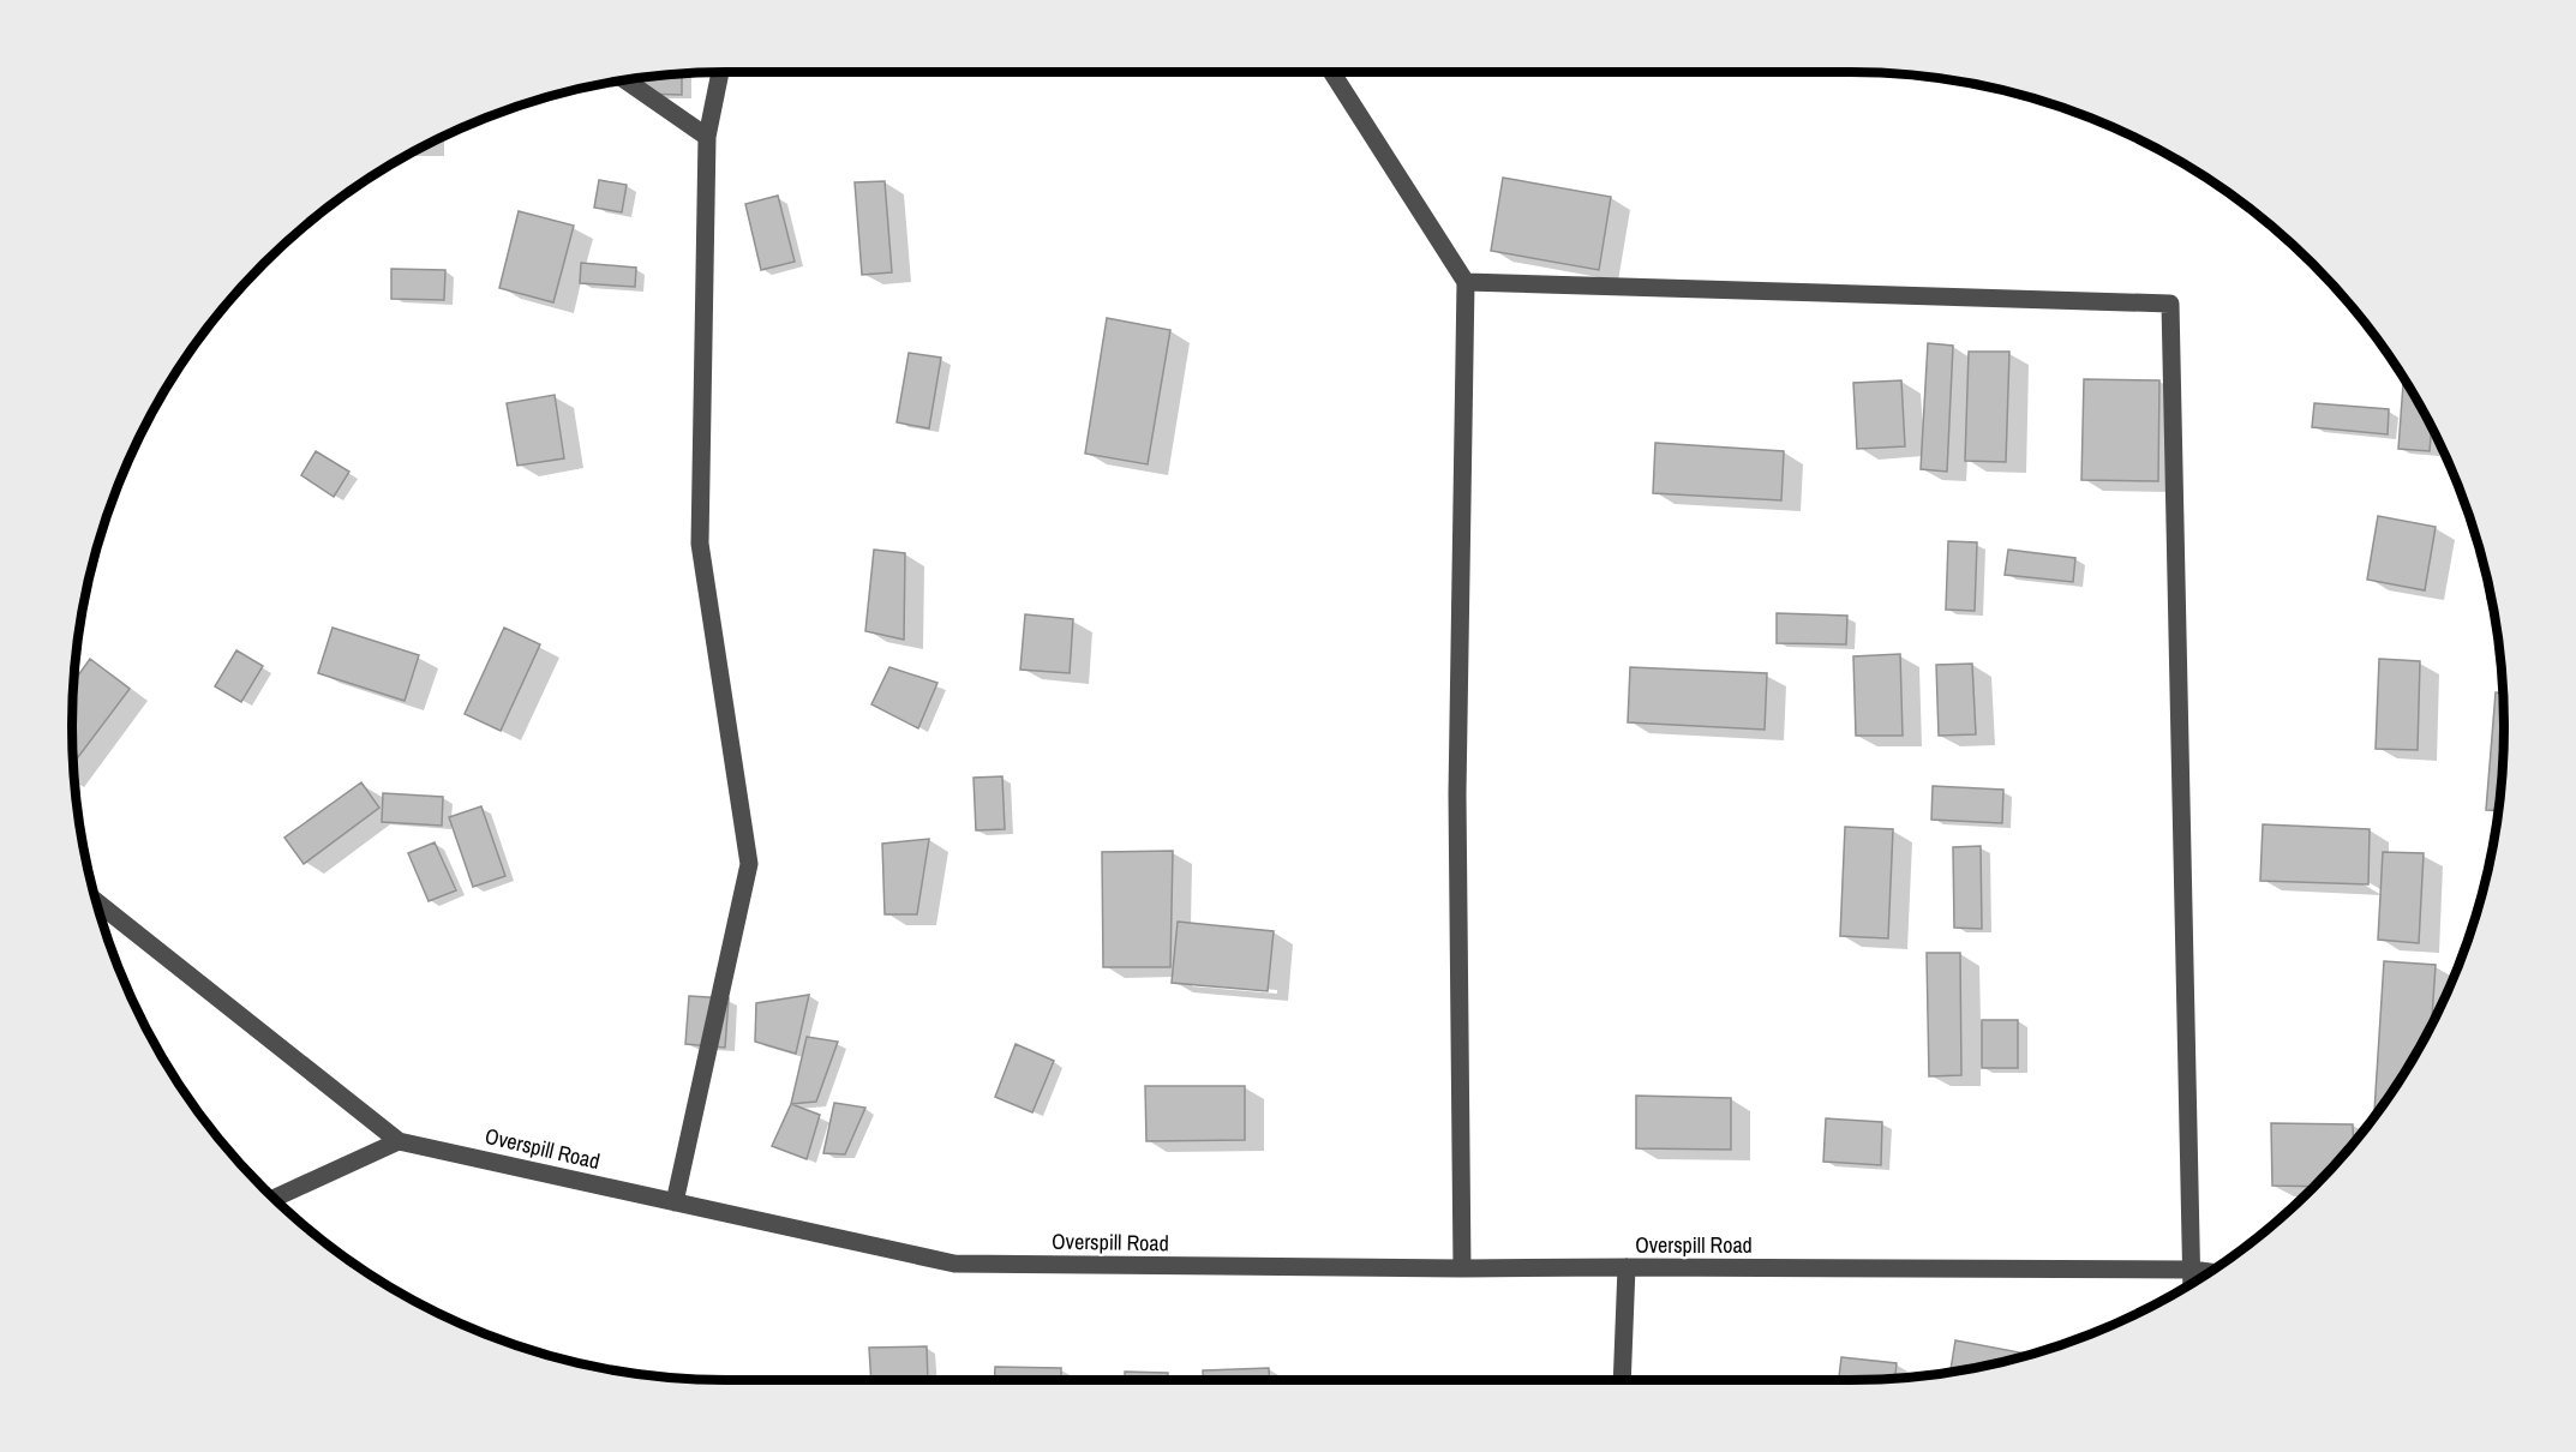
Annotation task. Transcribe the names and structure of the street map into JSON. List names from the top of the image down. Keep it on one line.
{"streets":{"street":["Overspill Road"]}}
